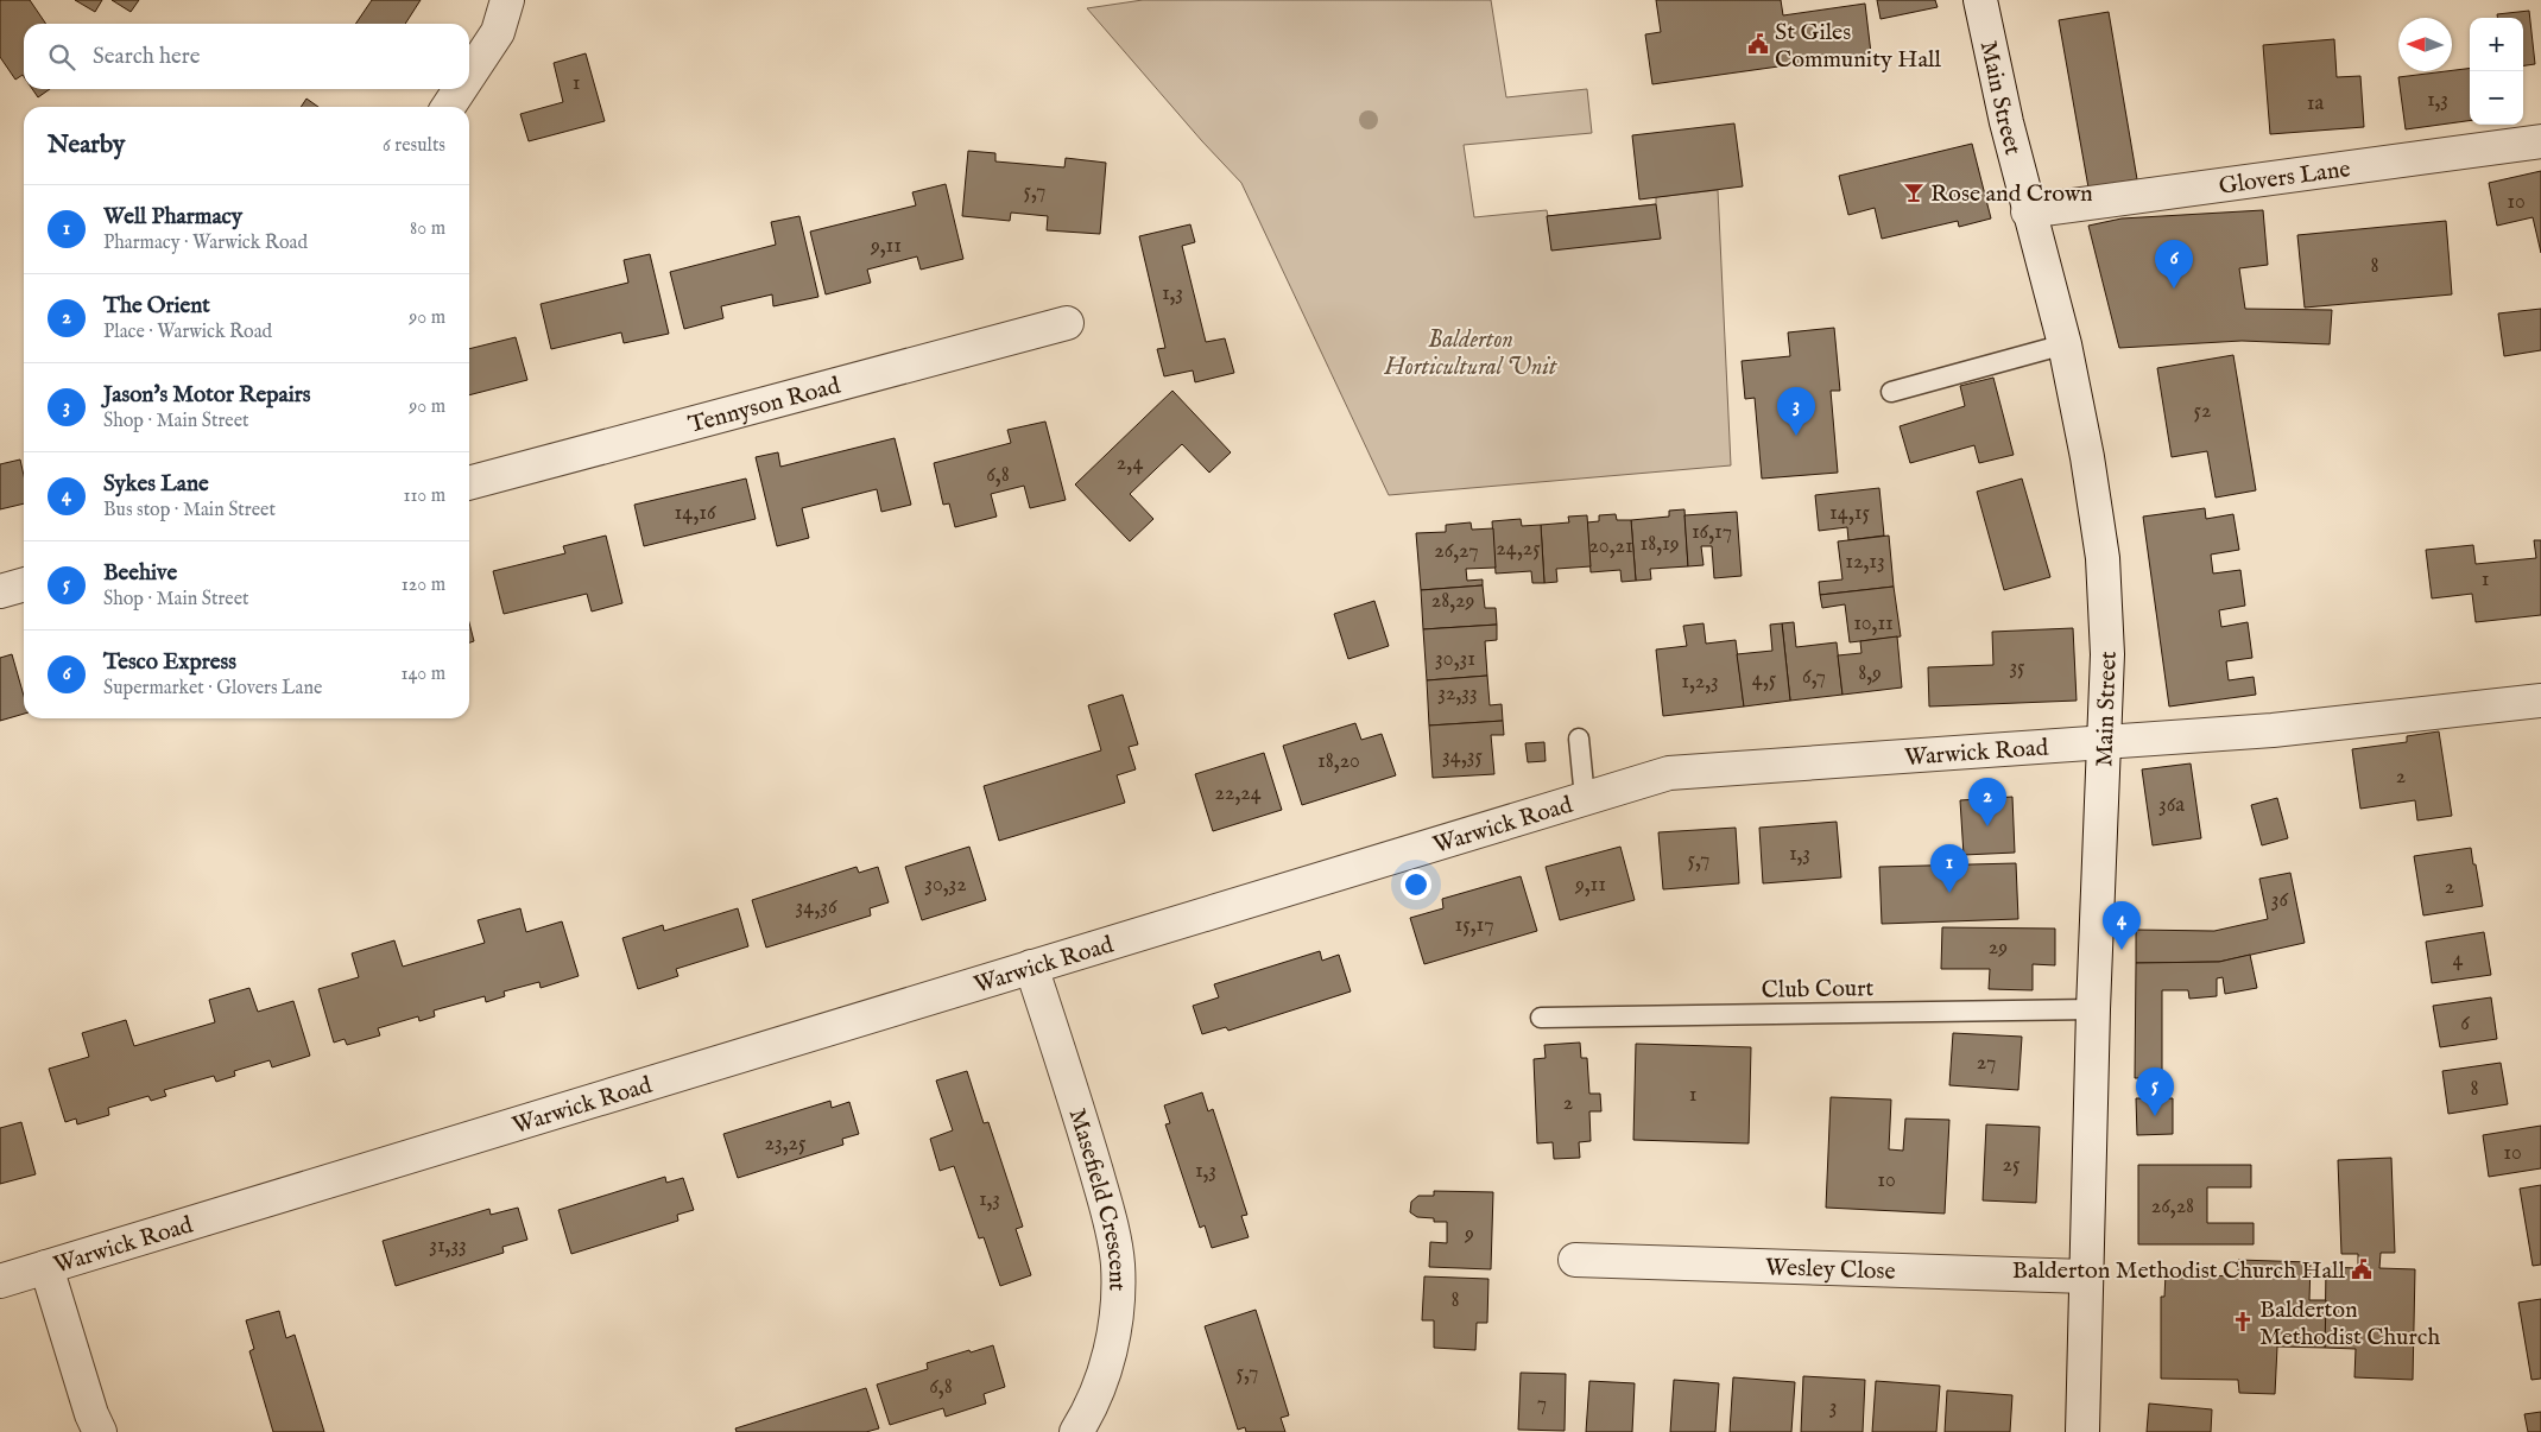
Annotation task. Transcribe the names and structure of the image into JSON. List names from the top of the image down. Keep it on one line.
{"streets":{"street":["Main Street","Glovers Lane","Tennyson Road","Warwick Road","Masefield Crescent","Wesley Close"],"lane":["Club Court"]},"crossings":[["Main Street","Glovers Lane"],["Main Street","Warwick Road"],["Main Street","Club Court"],["Main Street","Wesley Close"],["Warwick Road","Masefield Crescent"]],"parks":["Balderton Horticultural Unit"],"places":{"public building":["St Giles Community Hall","Balderton Methodist Church Hall"],"bar":["Rose and Crown"],"church":["Balderton Methodist Church"]},"house_numbers":["1","1,3","1a","5,7","10","9,11","8","1,3","52","2,4","6,8","14,16","14,15","16,17","18,19","20,21","24,25","26,27","12,13","1","28,29","10,11","30,31","35","8,9","6,7","4,5","1,2,3","32,33","34,35","18,20","2","22,24","36a","1,3","5,7","30,32","9,11","2","36","34,36","15,17","29","4","6","27","8","1","2","23,25","10","25","1,3","10","1,3","26,28","9","31,33","8","5,7","6,8","7","3"],"north":"left","page":{"map_buttons":["+","−"],"search":"Search here","heading":["Nearby","6 results"],"list":[{"mark":"1","name":"Well Pharmacy","note":"Pharmacy · Warwick Road","value":"80 m"},{"mark":"2","name":"The Orient","note":"Place · Warwick Road","value":"90 m"},{"mark":"3","name":"Jason's Motor Repairs","note":"Shop · Main Street","value":"90 m"},{"mark":"4","name":"Sykes Lane","note":"Bus stop · Main Street","value":"110 m"},{"mark":"5","name":"Beehive","note":"Shop · Main Street","value":"120 m"},{"mark":"6","name":"Tesco Express","note":"Supermarket · Glovers Lane","value":"140 m"}],"pins":["6","3","2","1","4","5"]}}
